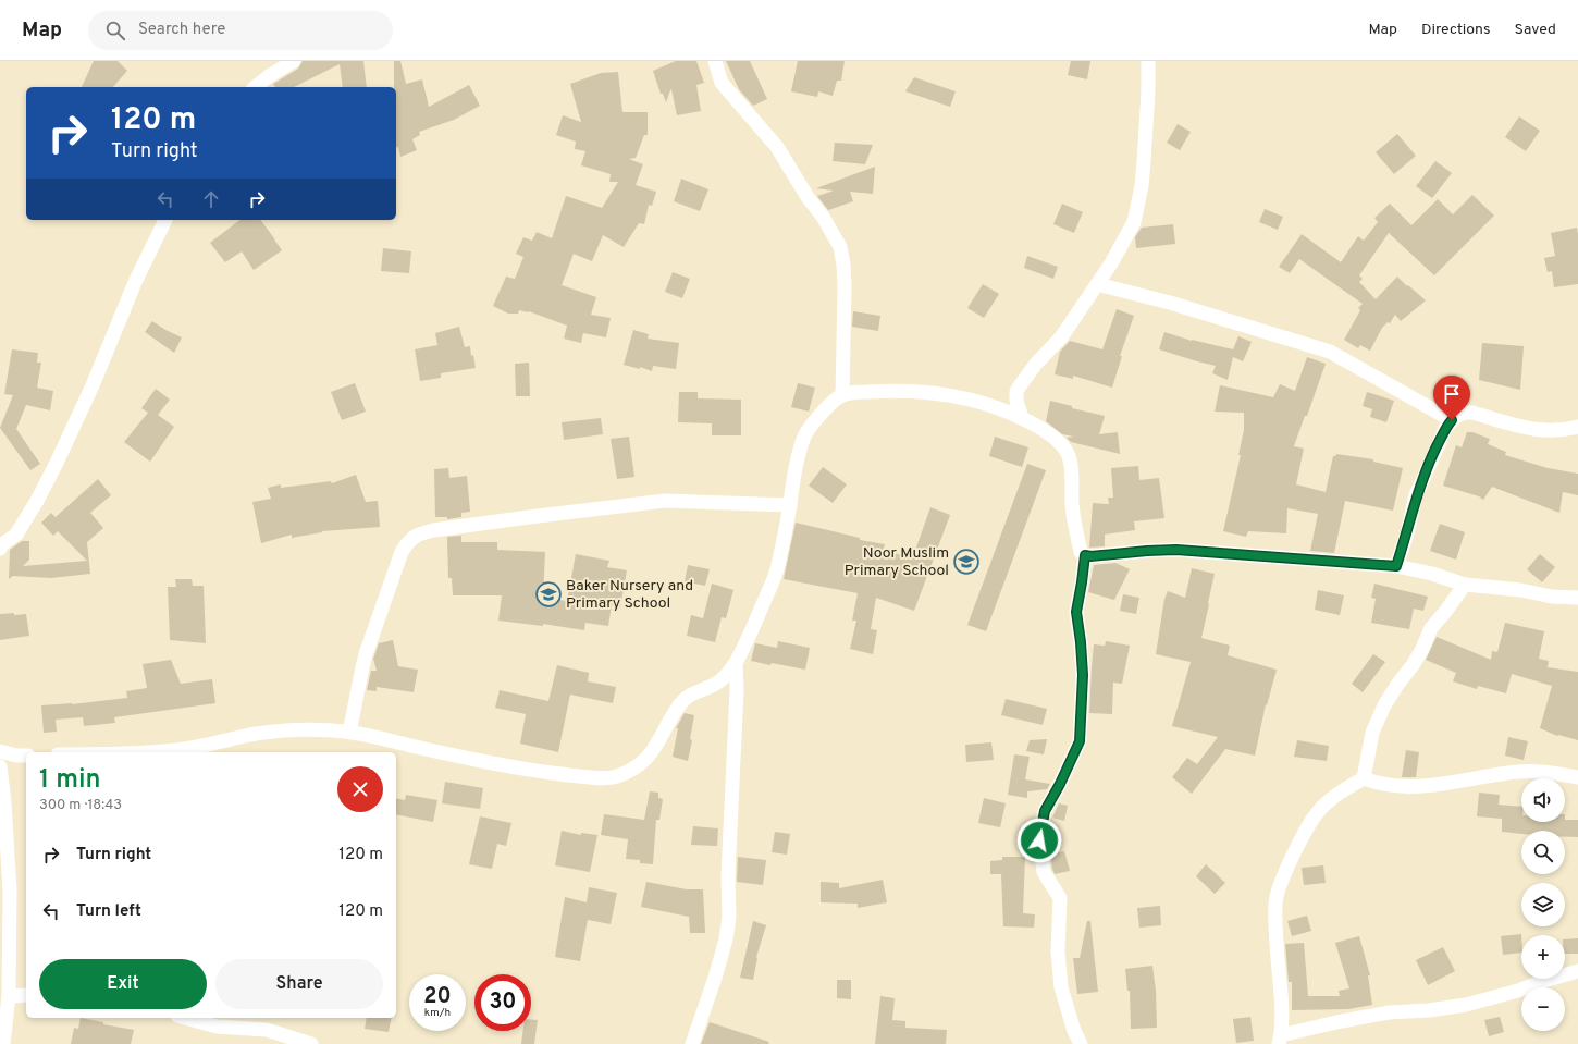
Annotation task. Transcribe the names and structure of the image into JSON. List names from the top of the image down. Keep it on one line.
{"places":{"school or university":["Noor Muslim Primary School","Baker Nursery and Primary School"]},"page":{"header":"Map","search":"Search here","nav":["Map","Directions","Saved"],"turn":["120 m","Turn right"],"heading":["1 min","300 m · 18:43"],"map_buttons":["+","−"],"list":[{"name":"Turn right","value":"120 m"},{"name":"Turn left","value":"120 m"}],"buttons":["Exit","Share"],"speed":"20 km/h","limit":"30"}}
